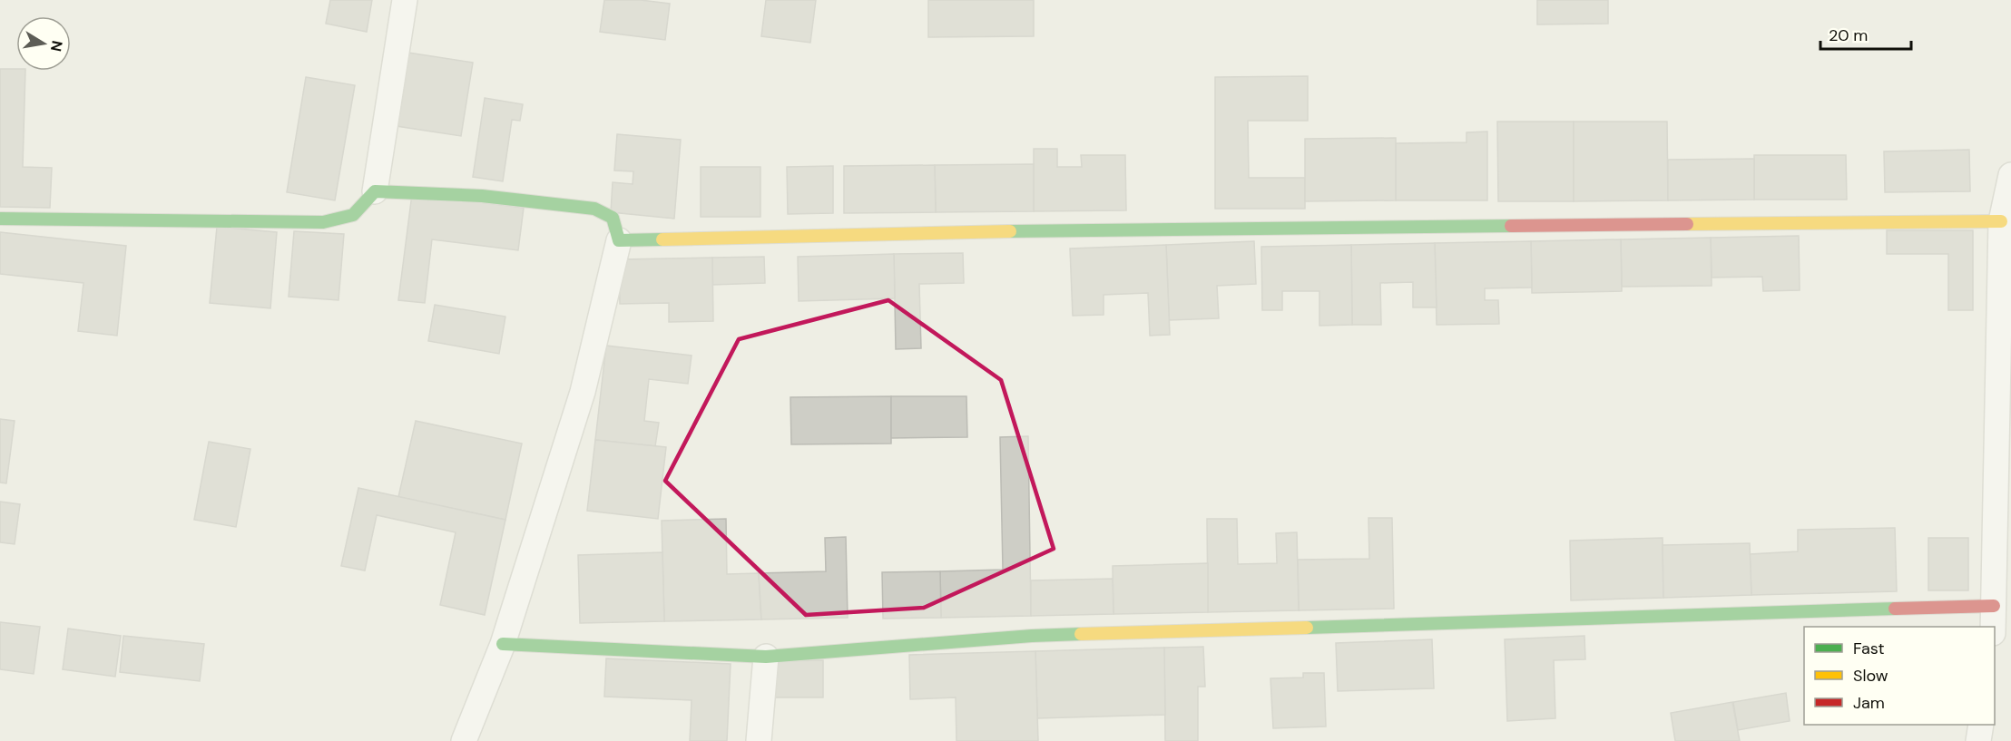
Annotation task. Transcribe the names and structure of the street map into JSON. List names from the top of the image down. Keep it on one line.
{"legend":["Fast","Slow","Jam"],"scale_bar":"20 m","north":"right"}
